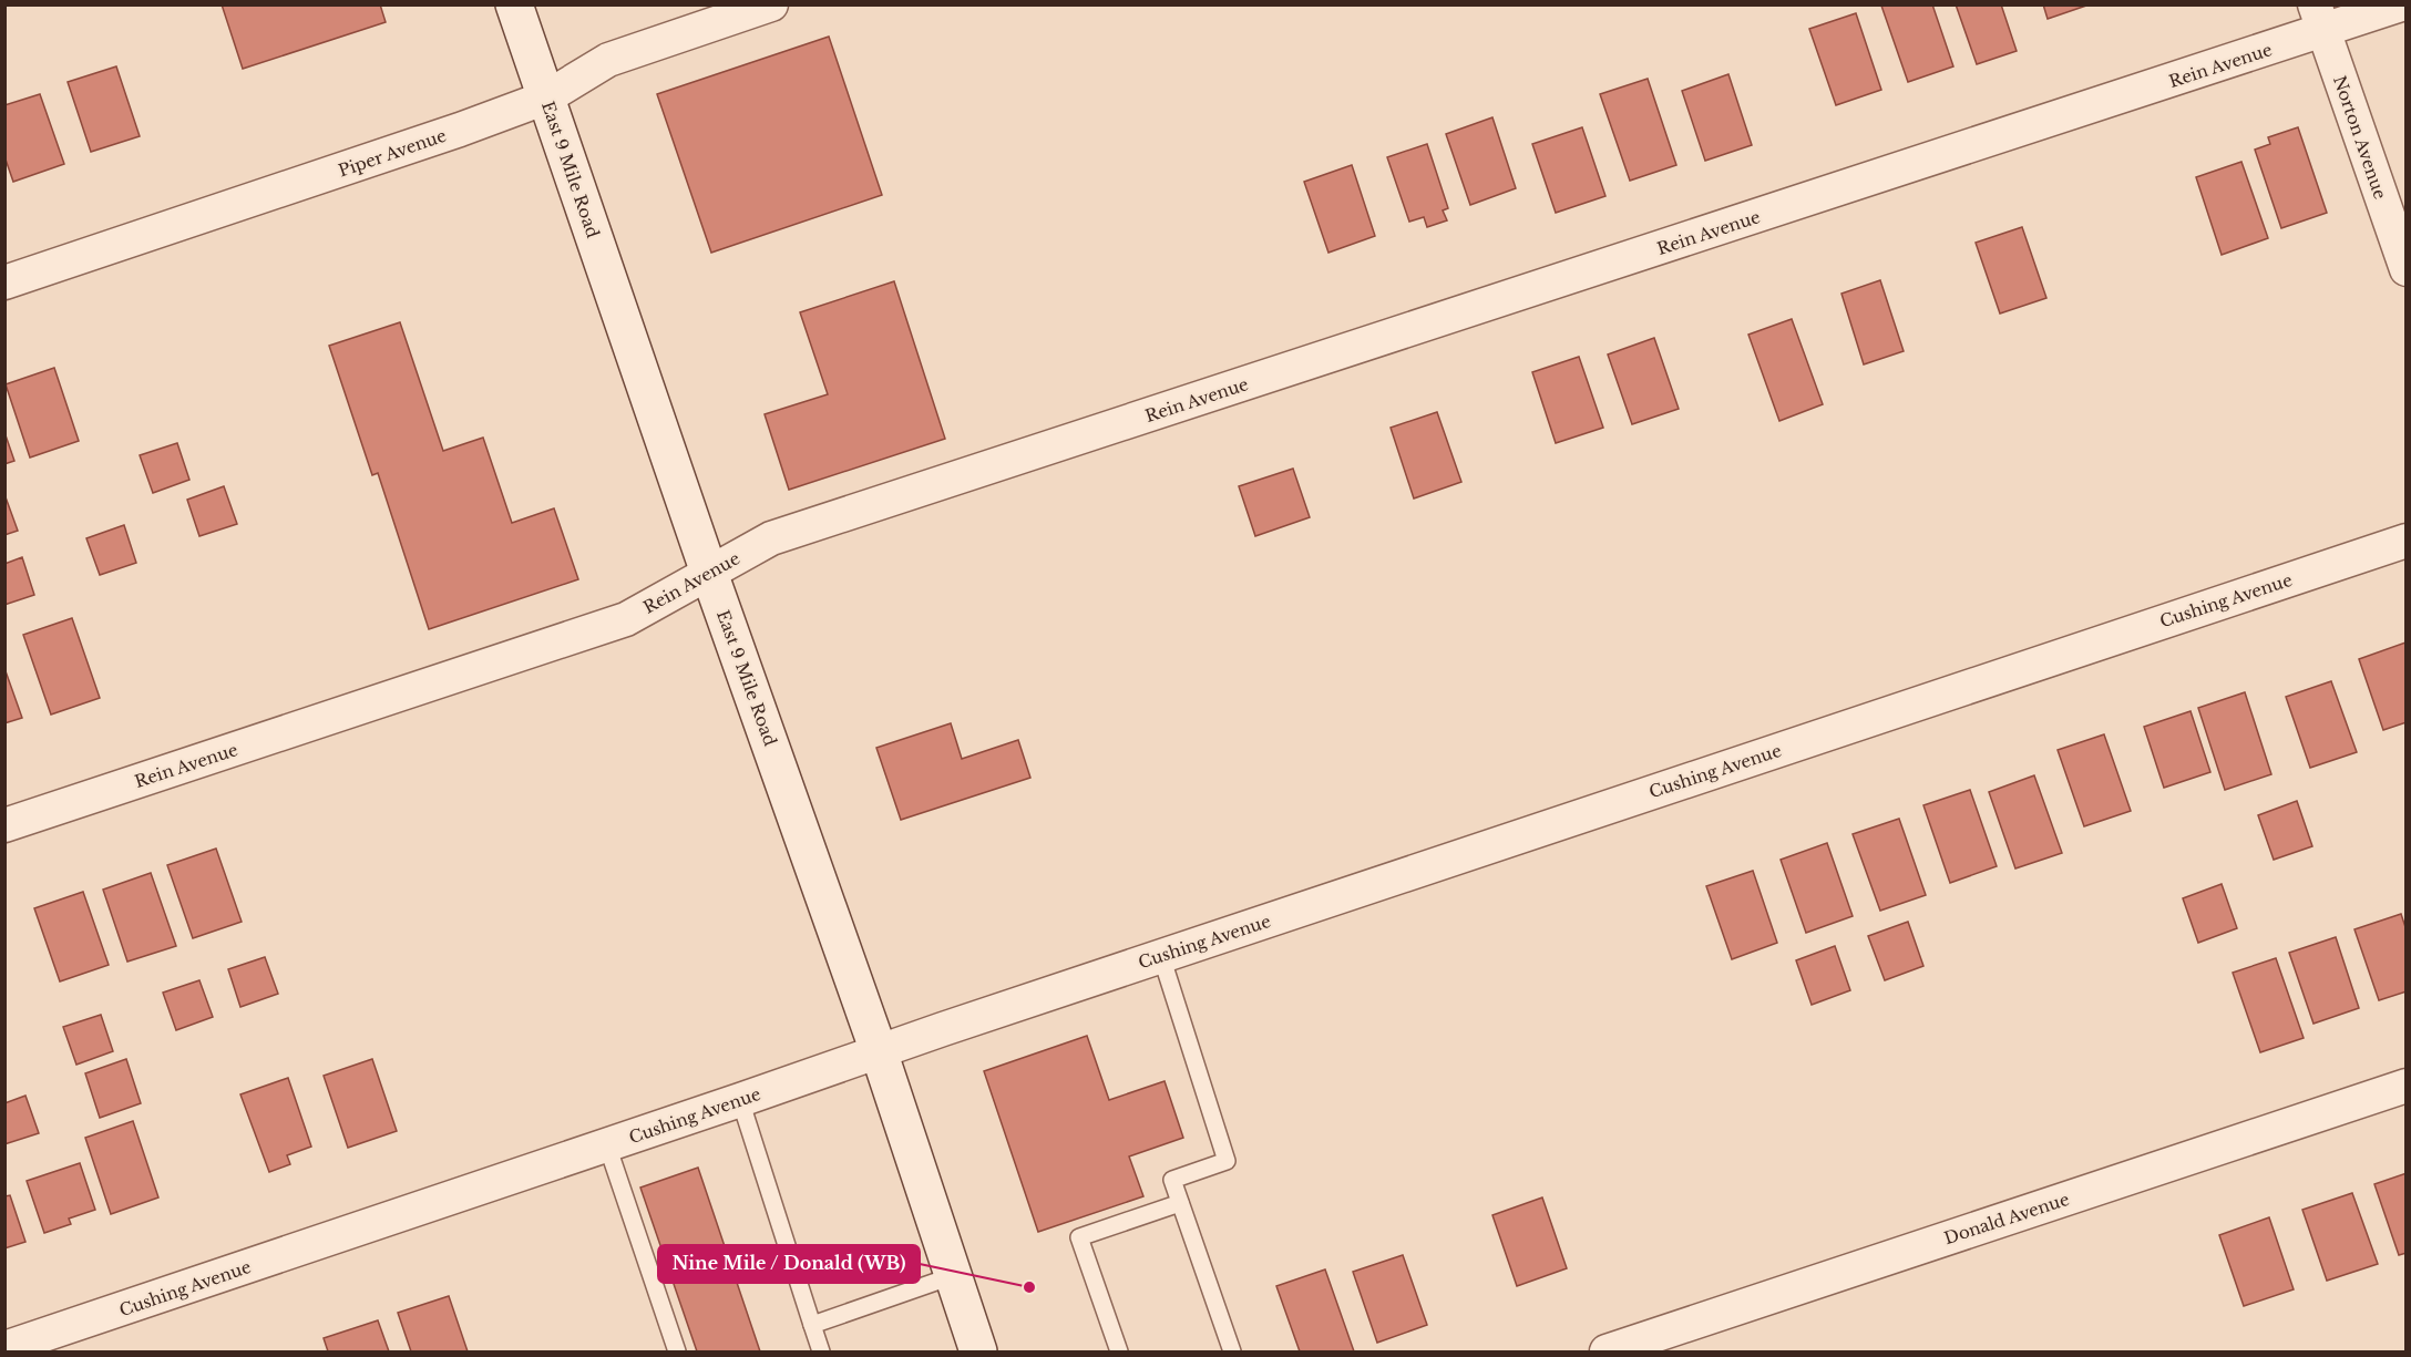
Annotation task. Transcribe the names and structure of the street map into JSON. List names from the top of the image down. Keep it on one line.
{"streets":{"main road":["East 9 Mile Road"],"street":["Rein Avenue","Norton Avenue","Piper Avenue","Cushing Avenue","Donald Avenue"]},"crossings":[["Rein Avenue","Norton Avenue"],["Rein Avenue","East 9 Mile Road"],["Piper Avenue","East 9 Mile Road"],["East 9 Mile Road","Cushing Avenue"]],"places":["Nine Mile / Donald (WB)"]}
